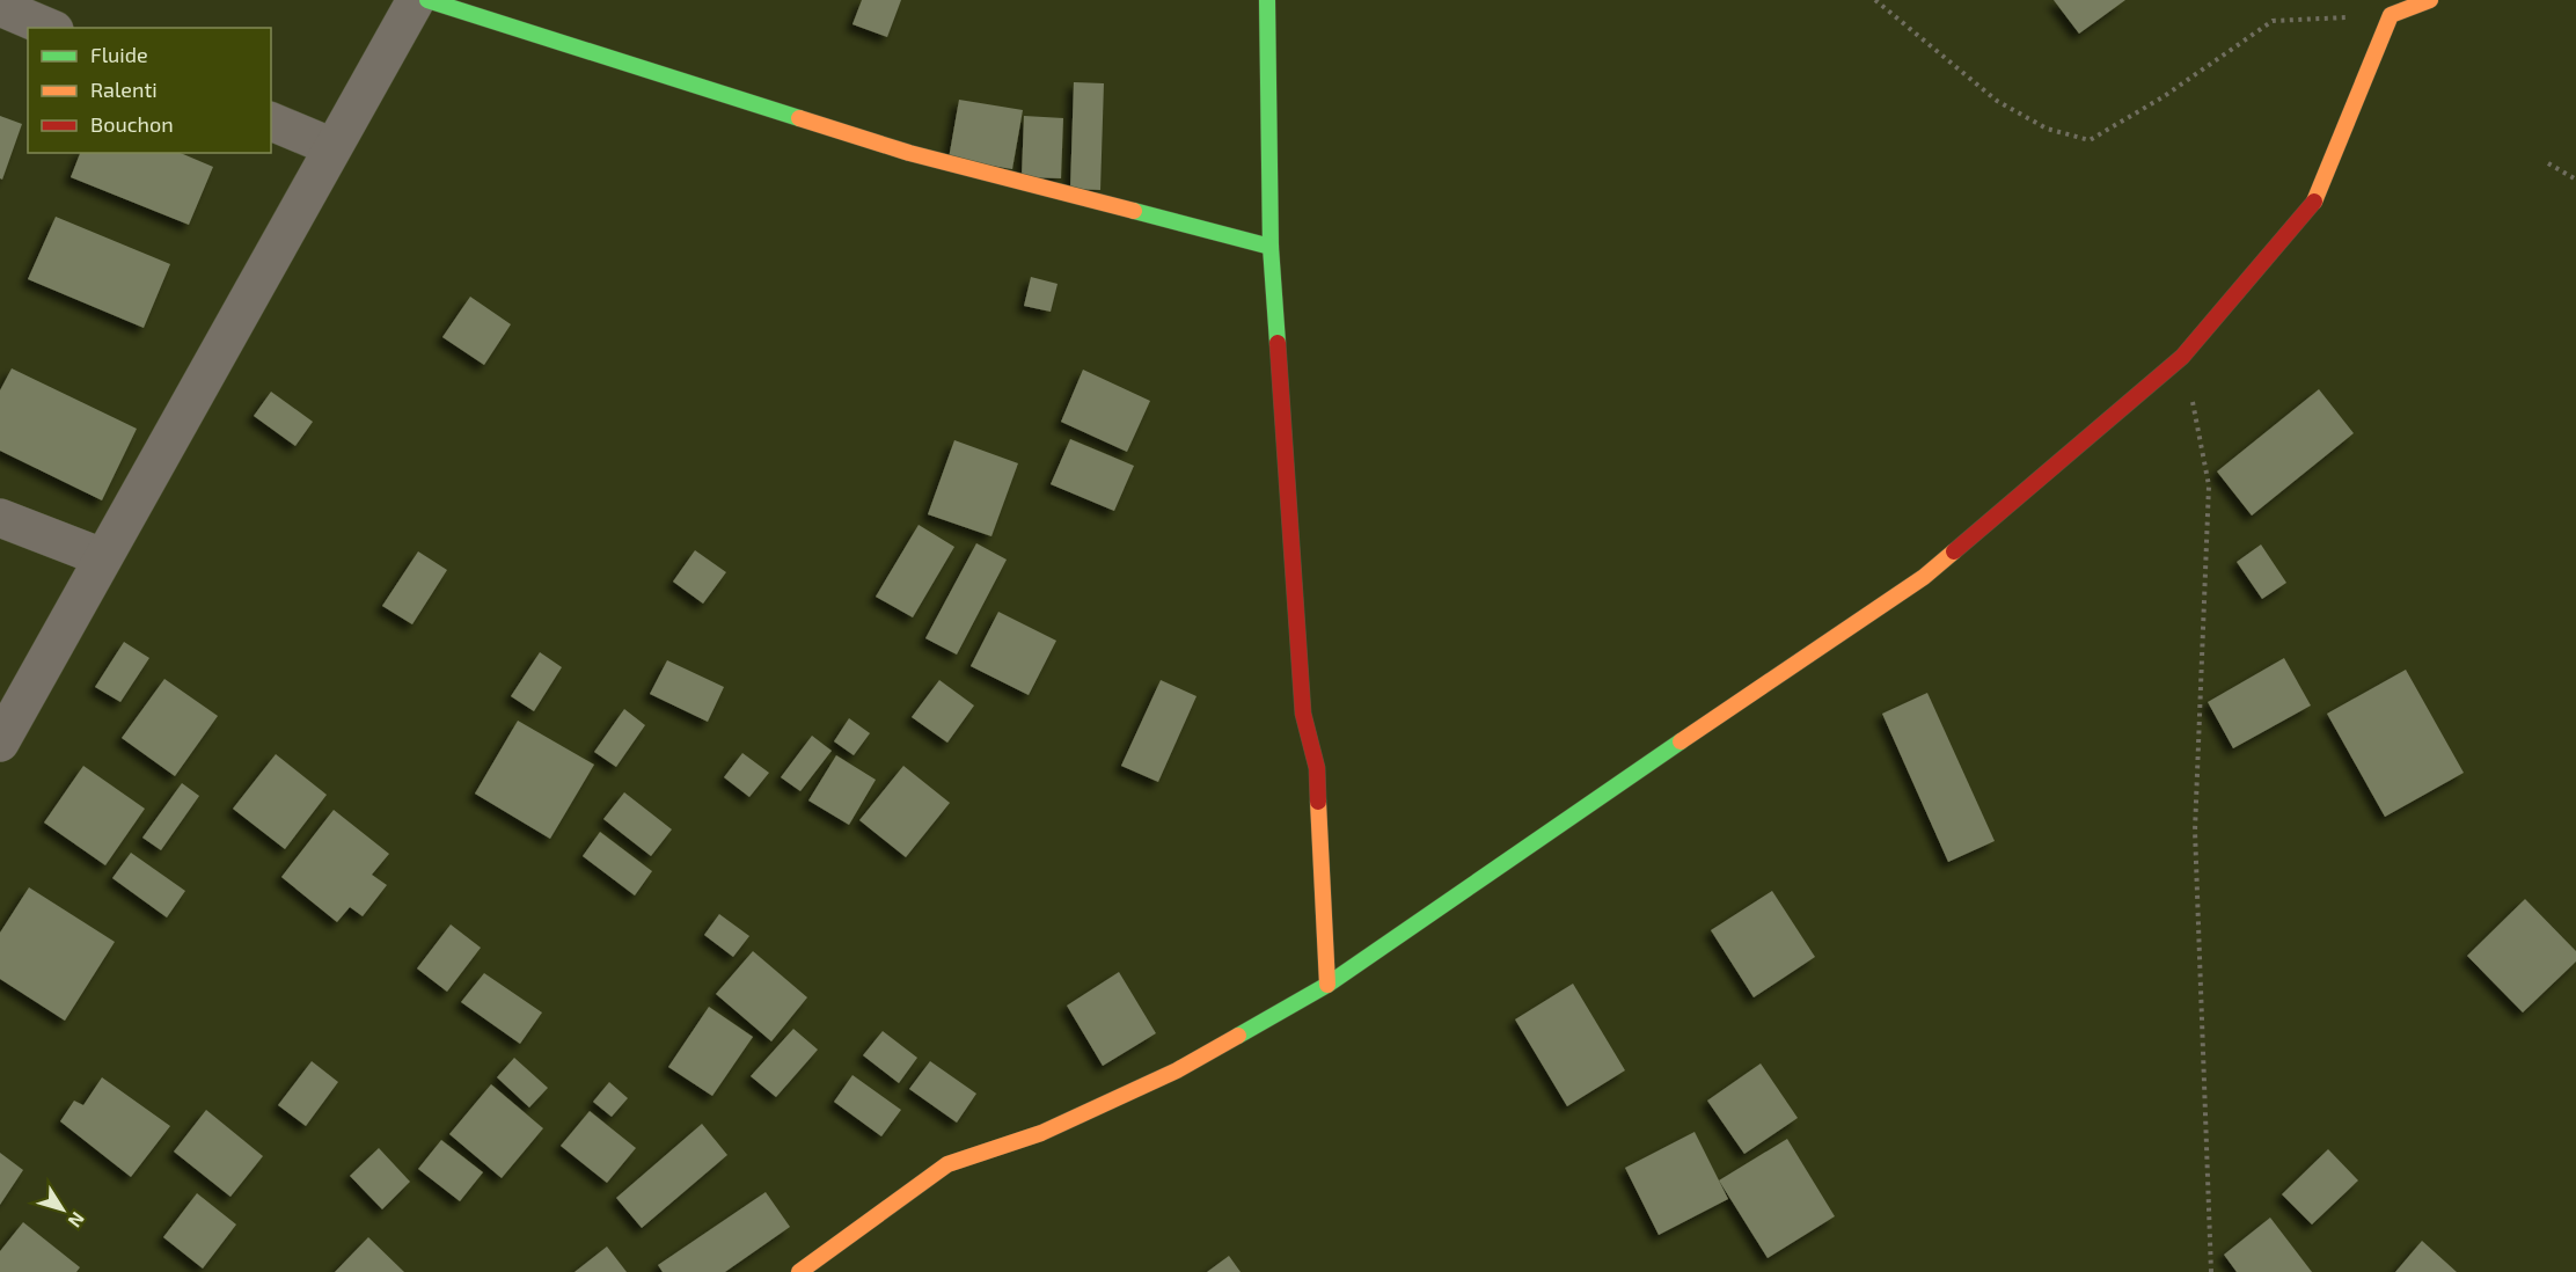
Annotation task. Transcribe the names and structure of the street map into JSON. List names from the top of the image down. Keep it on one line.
{"legend":["Fluide","Ralenti","Bouchon"],"north":"bottom right"}
